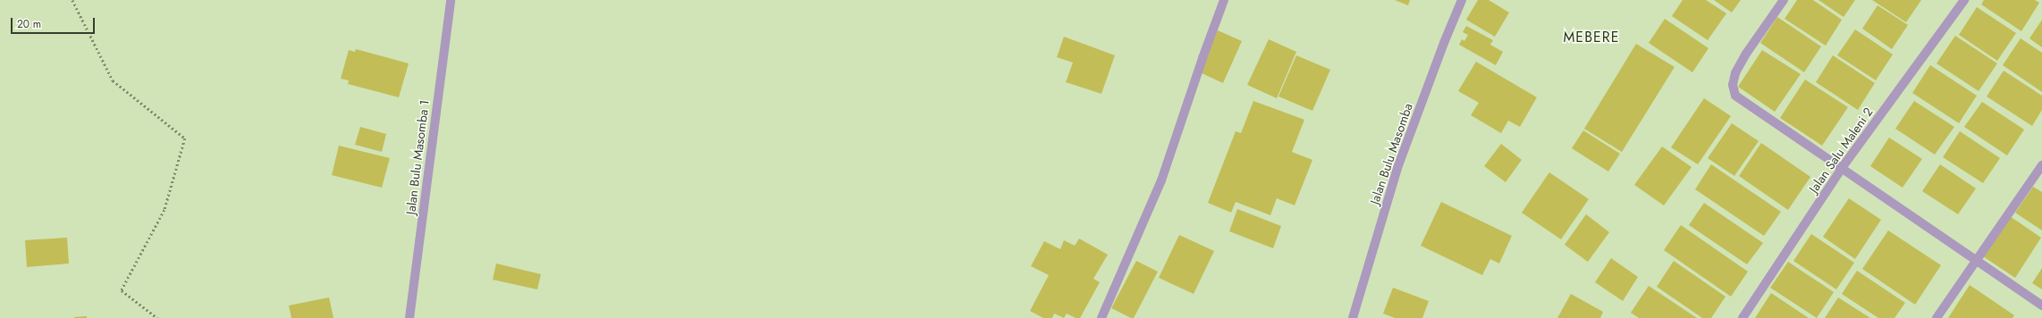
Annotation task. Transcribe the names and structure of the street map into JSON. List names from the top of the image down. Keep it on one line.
{"streets":{"street":["Jalan Salu Maleni 2","Jalan Bulu Masomba","Jalan Bulu Masomba 1"]},"districts":["MEBERE"],"scale_bar":"20 m"}
